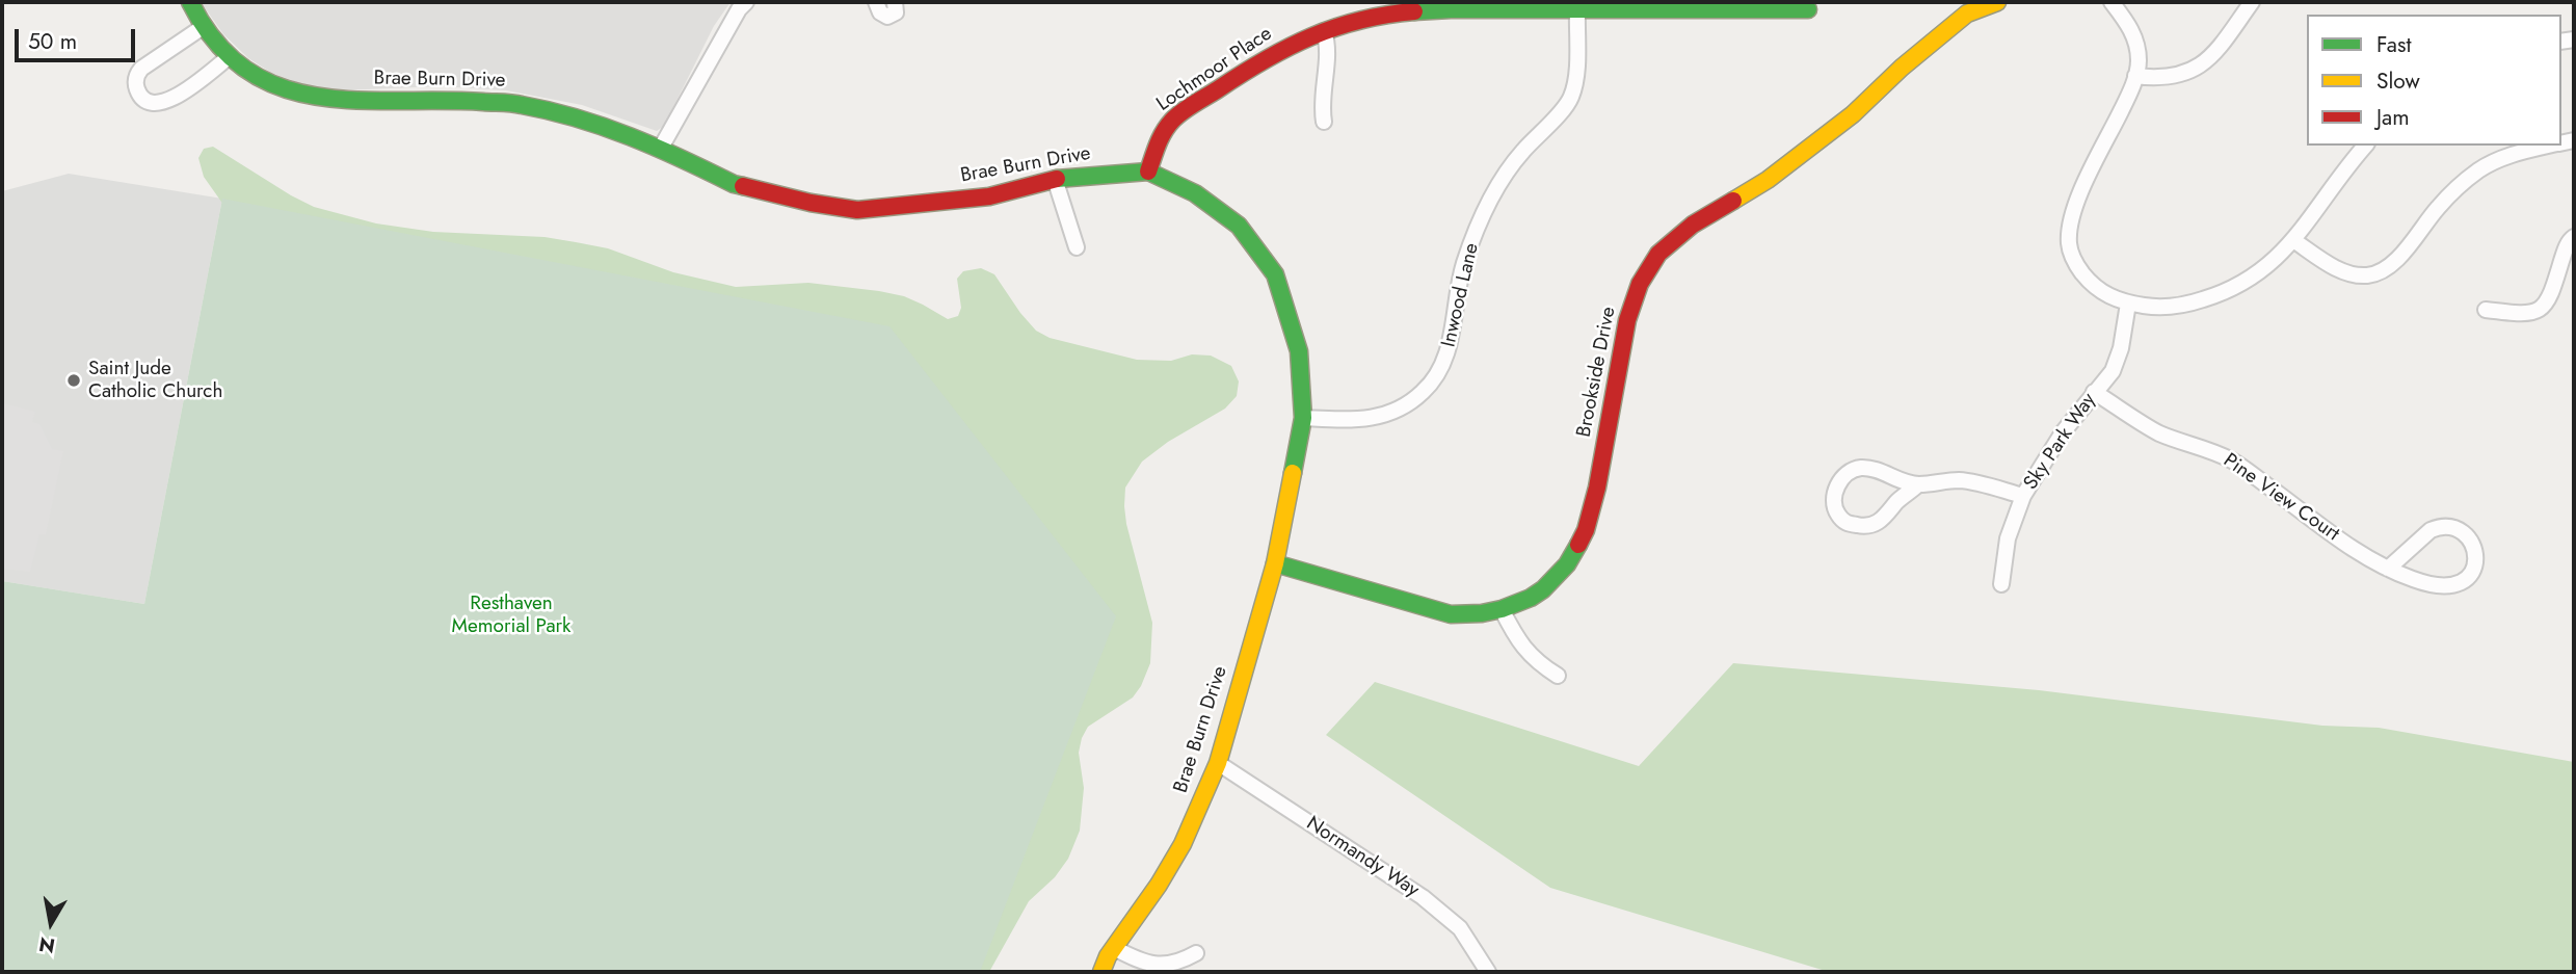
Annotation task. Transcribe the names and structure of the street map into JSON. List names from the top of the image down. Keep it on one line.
{"streets":{"street":["Lochmoor Place","Brae Burn Drive","Inwood Lane","Brookside Drive","Sky Park Way","Pine View Court","Normandy Way"]},"crossings":[["Lochmoor Place","Brae Burn Drive"],["Lochmoor Place","Inwood Lane"],["Brae Burn Drive","Inwood Lane"],["Brae Burn Drive","Brookside Drive"],["Brae Burn Drive","Normandy Way"],["Sky Park Way","Pine View Court"]],"parks":["Resthaven Memorial Park"],"places":["Saint Jude Catholic Church"],"legend":["Fast","Slow","Jam"],"scale_bar":"50 m","north":"bottom"}
